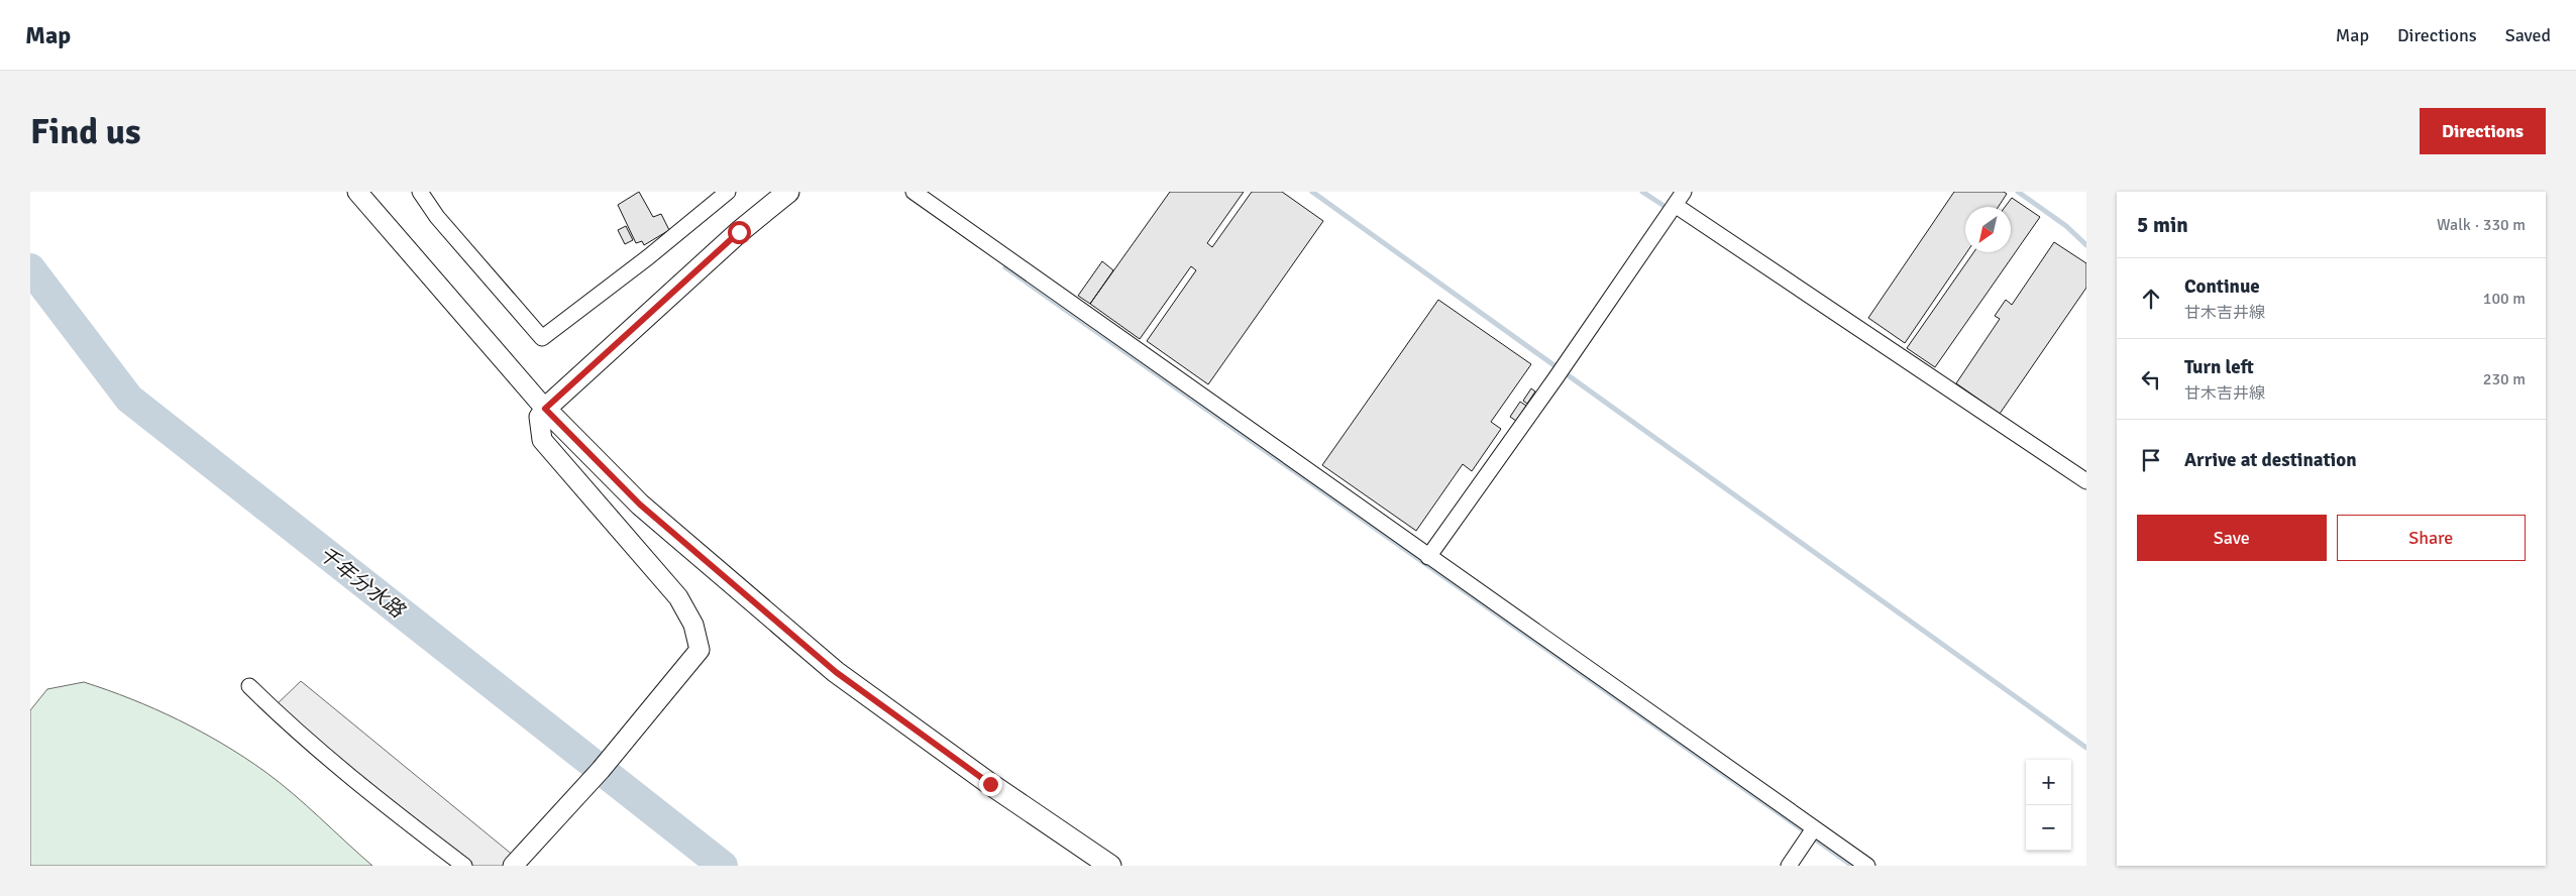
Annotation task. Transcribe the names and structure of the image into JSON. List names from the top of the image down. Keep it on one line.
{"water":["千年分水路"],"north":"bottom left","page":{"header":"Map","nav":["Map","Directions","Saved"],"buttons":["Directions",["Save","Share"]],"title":"Find us","heading":["5 min","Walk · 330 m"],"list":[["Continue","甘木吉井線","100 m"],["Turn left","甘木吉井線","230 m"],"Arrive at destination"],"map_buttons":["+","−"]}}
